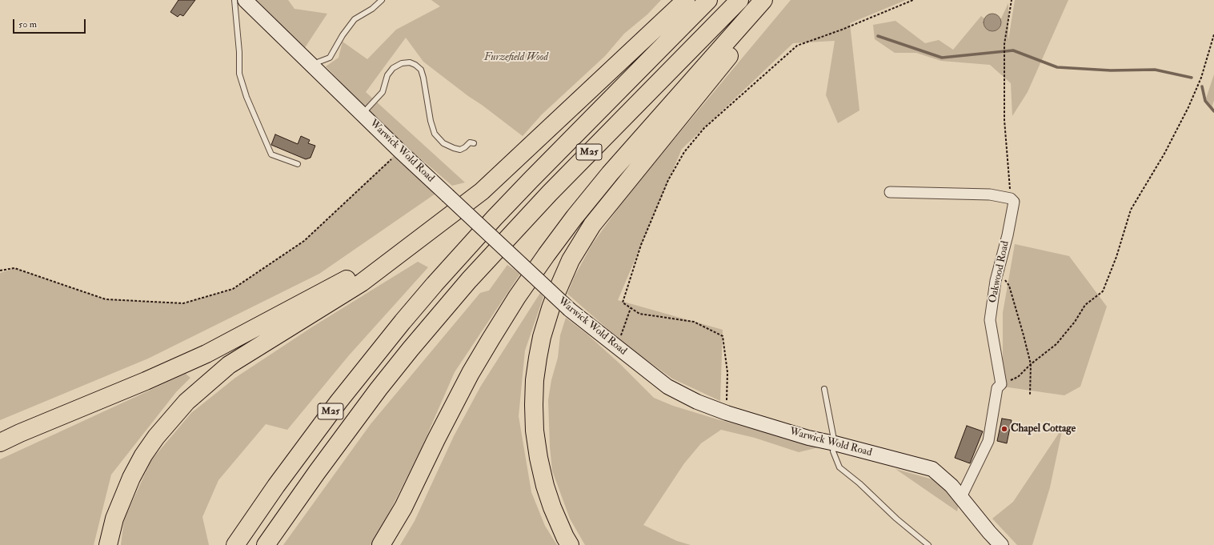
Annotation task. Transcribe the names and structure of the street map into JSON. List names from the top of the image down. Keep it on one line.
{"streets":{"highway":["M25"],"street":["Warwick Wold Road","Oakwood Road"]},"parks":["Furzefield Wood"],"places":["Chapel Cottage"],"scale_bar":"50 m"}
